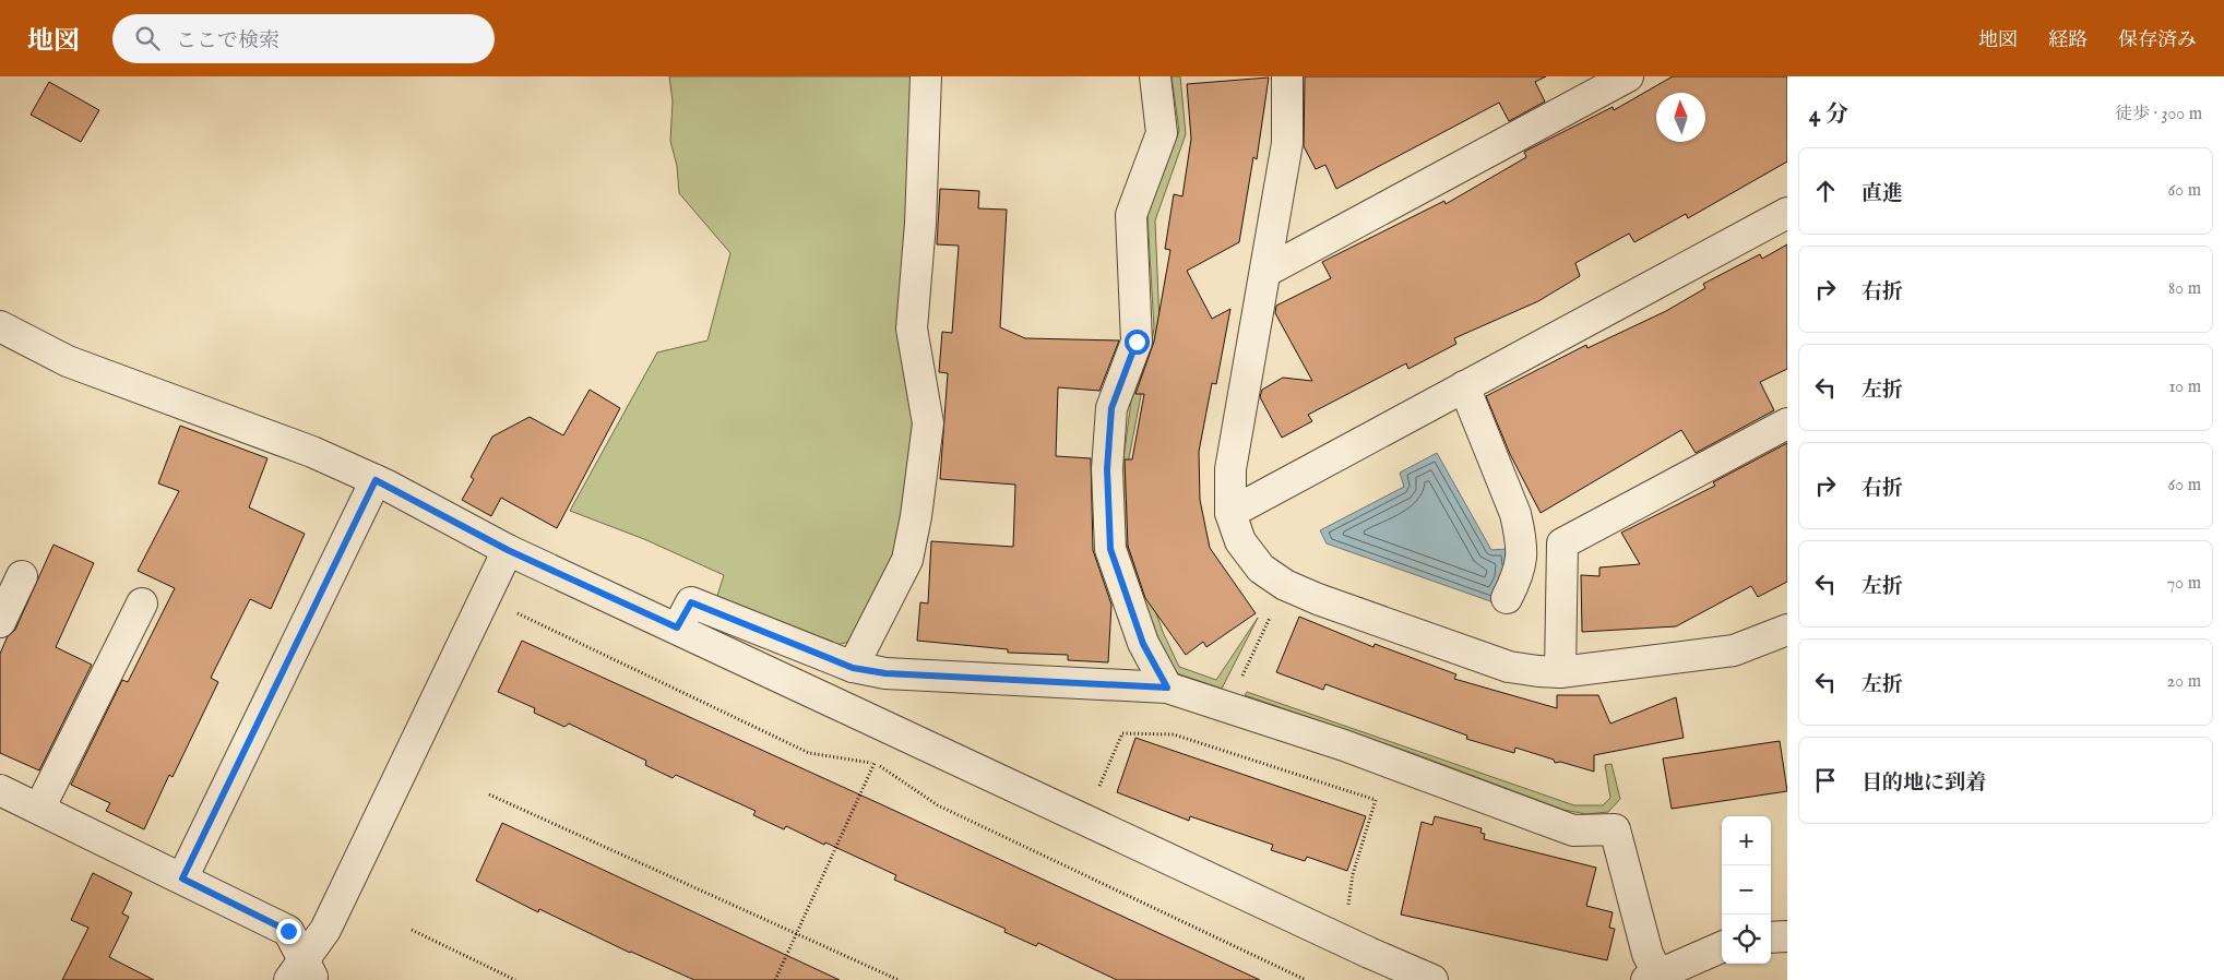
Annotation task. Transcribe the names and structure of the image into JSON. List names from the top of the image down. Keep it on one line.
{"north":"top","page":{"header":"地図","search":"ここで検索","nav":["地図","経路","保存済み"],"heading":["4 分","徒歩 · 300 m"],"list":[["直進","60 m"],["右折","80 m"],["左折","10 m"],["右折","60 m"],["左折","70 m"],["左折","20 m"],"目的地に到着"],"map_buttons":["+","−"]}}
